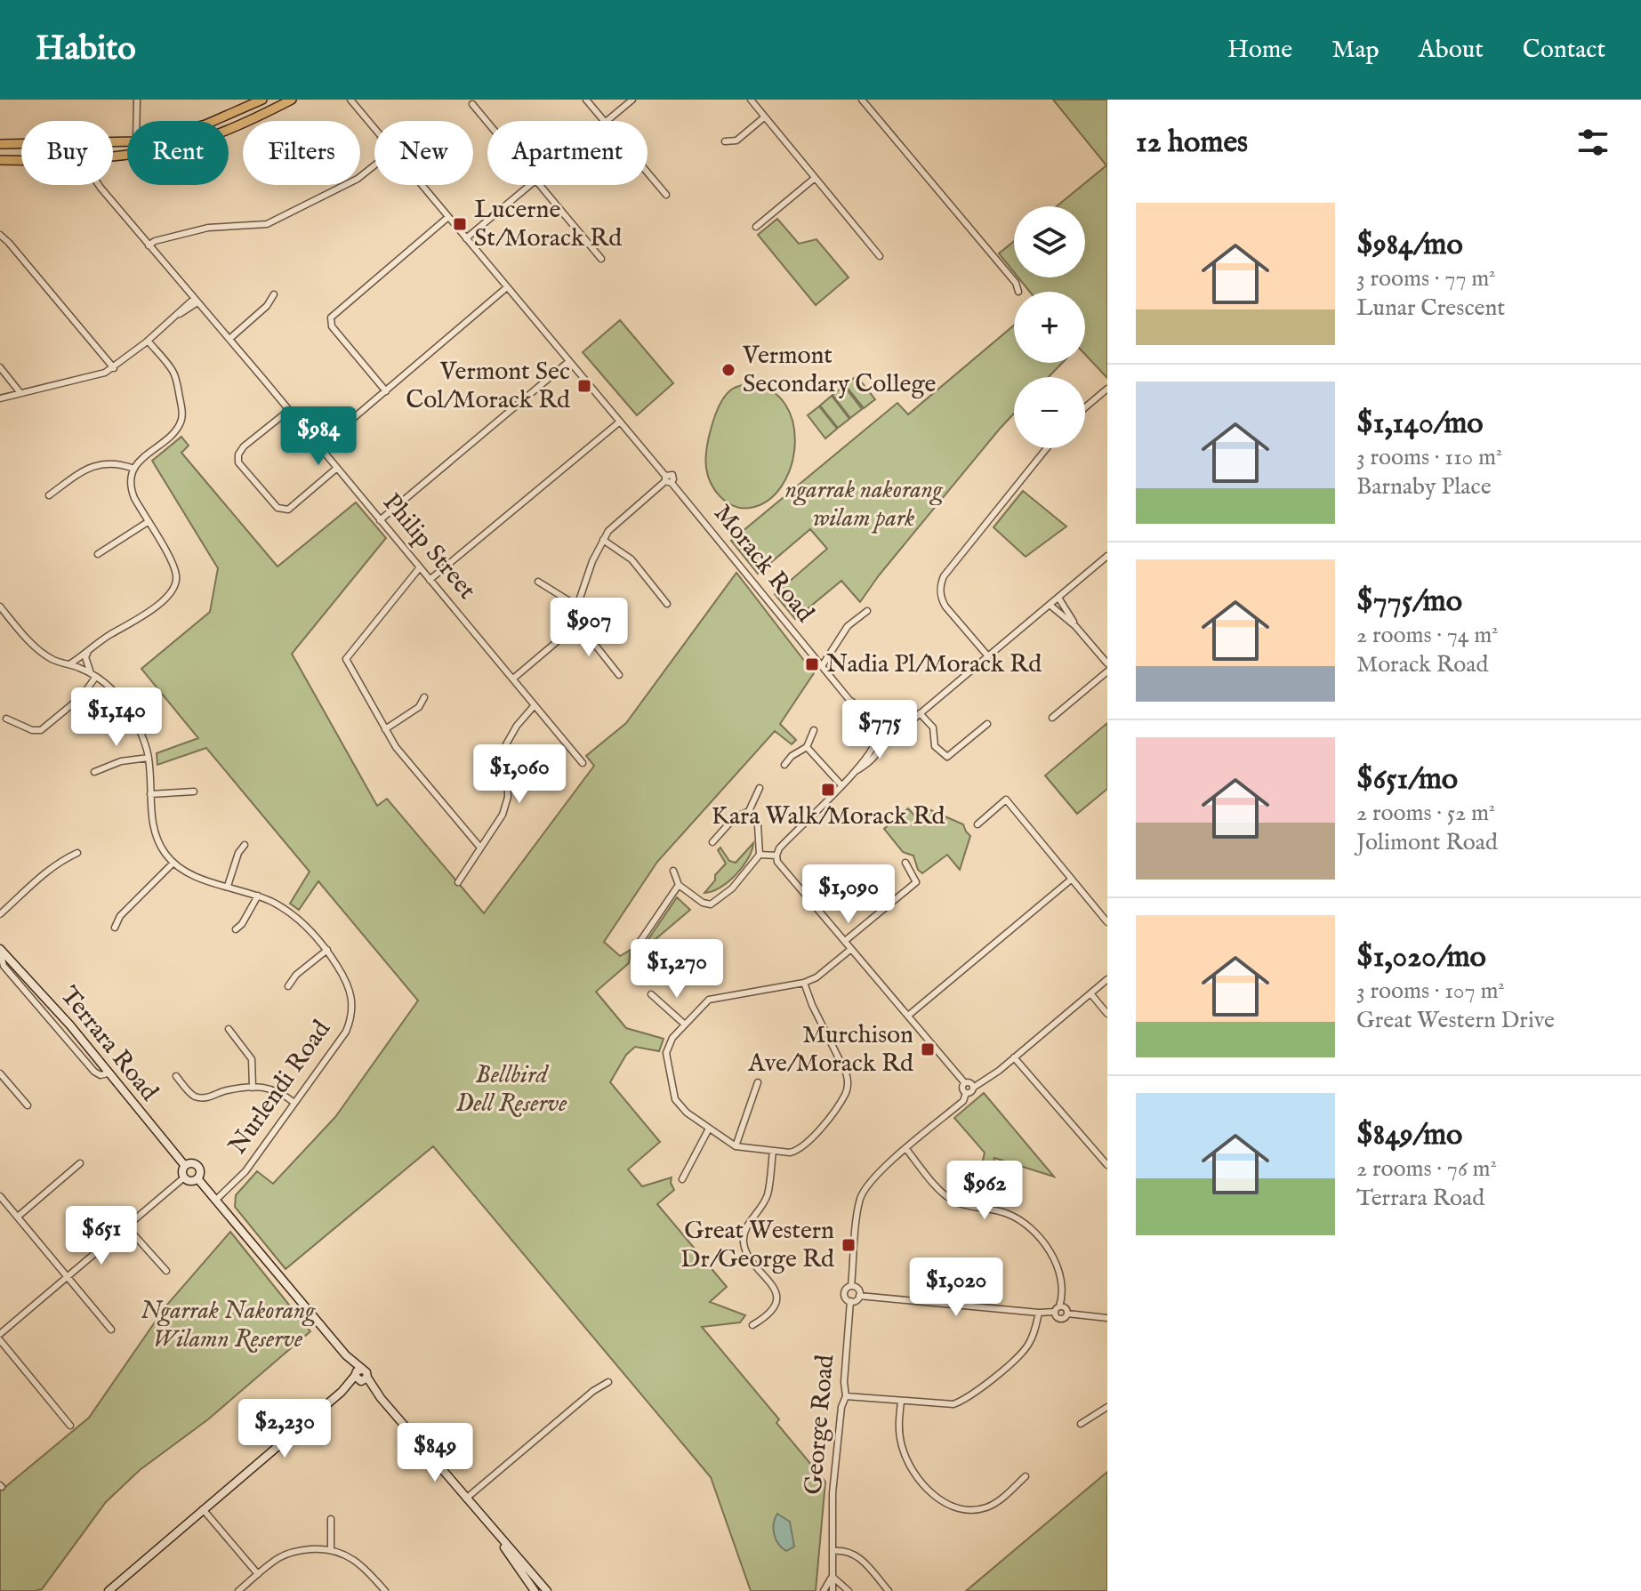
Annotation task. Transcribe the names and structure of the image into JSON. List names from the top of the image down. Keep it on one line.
{"streets":{"main road":["Terrara Road"],"street":["Philip Street","Morack Road","Nurlendi Road","George Road"]},"parks":["ngarrak nakorang wilam park","Bellbird Dell Reserve","Ngarrak Nakorang Wilamn Reserve"],"places":{"transit":["Lucerne St/Morack Rd","Vermont Sec Col/Morack Rd","Nadia Pl/Morack Rd","Kara Walk/Morack Rd","Murchison Ave/Morack Rd","Great Western Dr/George Rd"],"other":["Vermont Secondary College"]},"page":{"header":"Habito","nav":["Home","Map","About","Contact"],"heading":"12 homes","chip":["Buy","Rent","Filters","New","Apartment"],"list":[{"name":"$984/mo","note":"3 rooms · 77 m² · Lunar Crescent"},{"name":"$1,140/mo","note":"3 rooms · 110 m² · Barnaby Place"},{"name":"$775/mo","note":"2 rooms · 74 m² · Morack Road"},{"name":"$651/mo","note":"2 rooms · 52 m² · Jolimont Road"},{"name":"$1,020/mo","note":"3 rooms · 107 m² · Great Western Drive"},{"name":"$849/mo","note":"2 rooms · 76 m² · Terrara Road"}],"map_buttons":["+","−"],"price":["$984","$907","$1,140","$775","$1,060","$1,090","$1,270","$962","$651","$1,020","$2,230","$849"]}}
